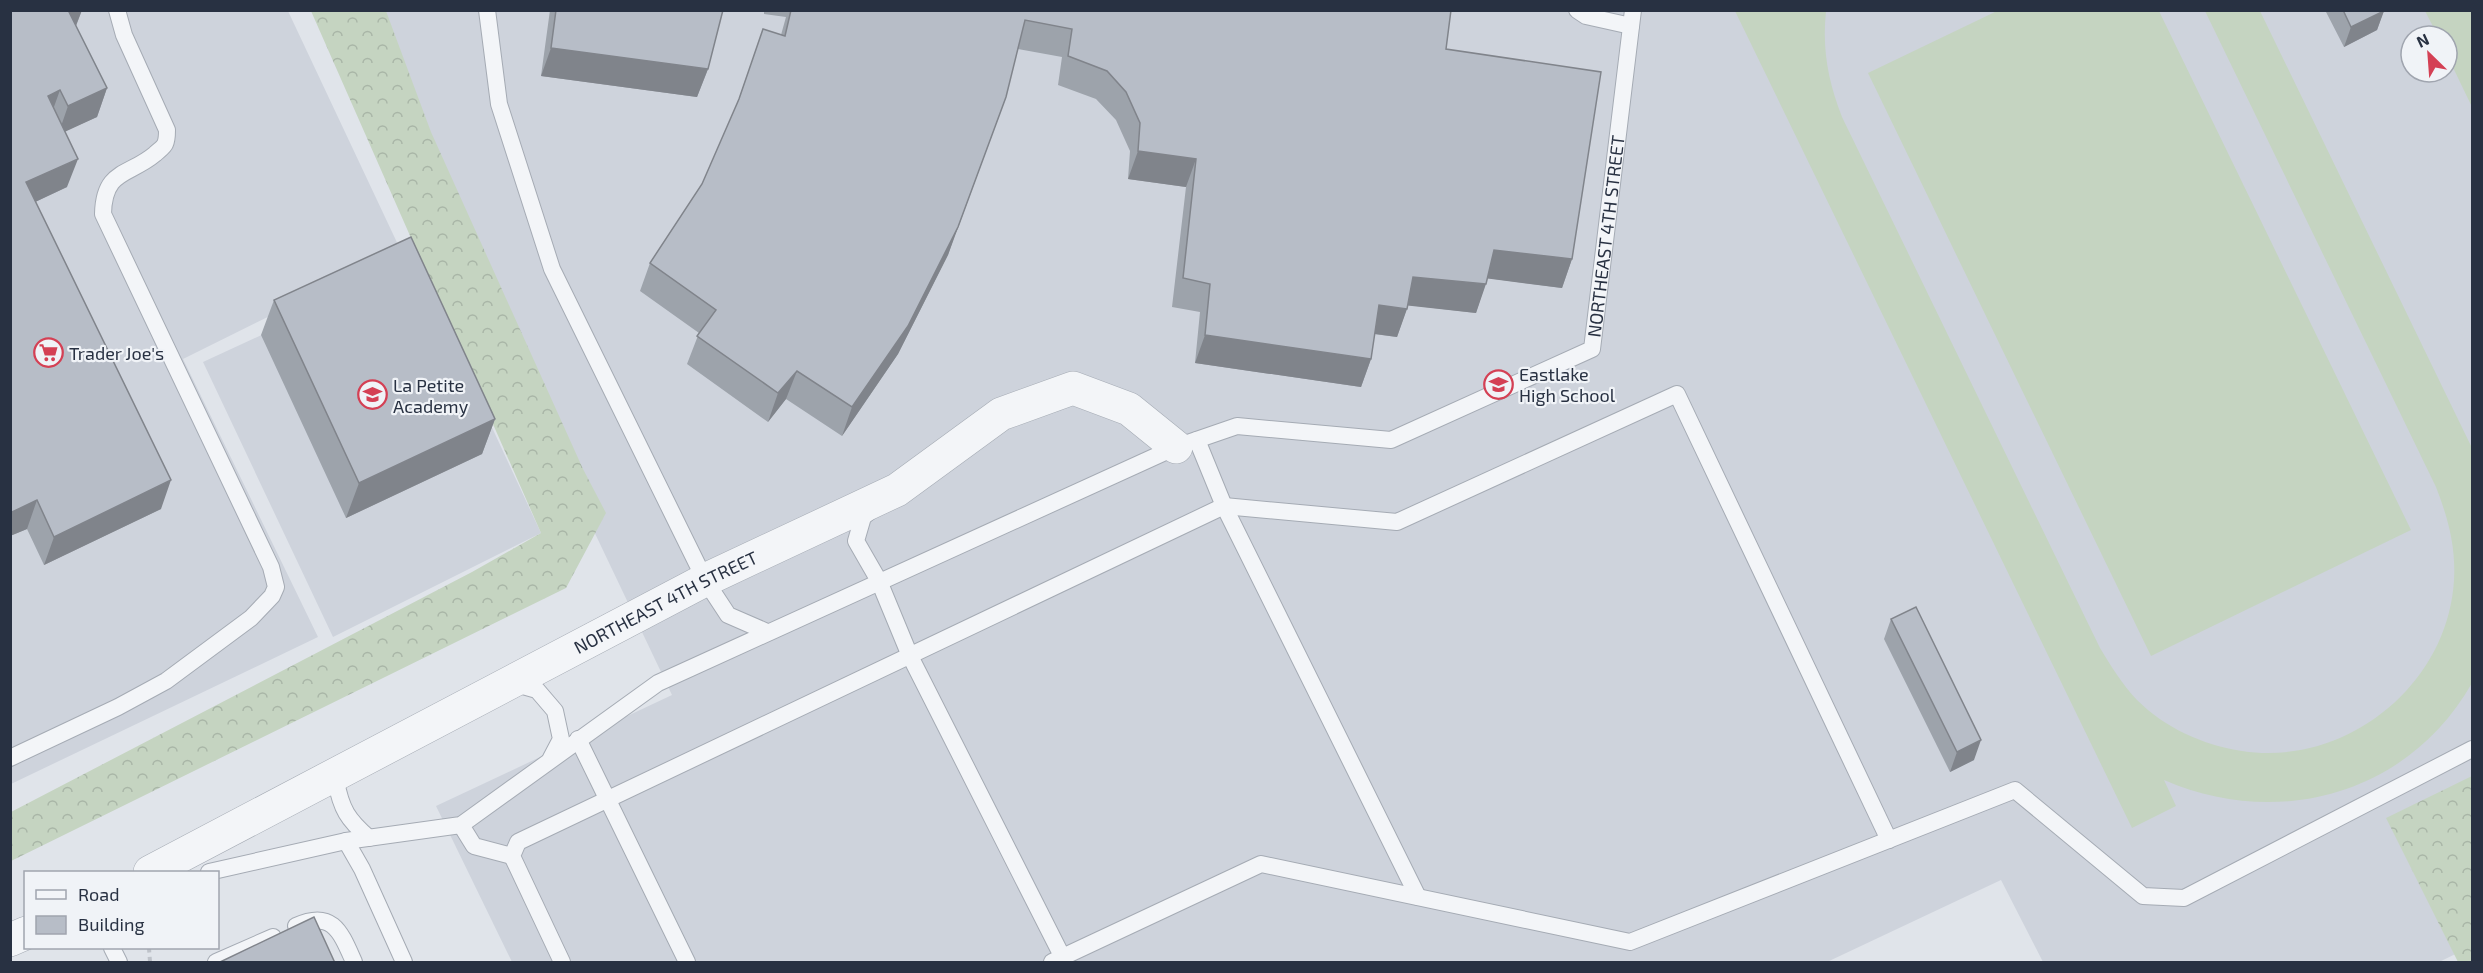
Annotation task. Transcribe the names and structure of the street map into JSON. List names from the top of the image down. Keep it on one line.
{"streets":{"street":["NORTHEAST 4TH STREET"]},"places":{"supermarket":["Trader Joe's"],"school or university":["Eastlake High School","La Petite Academy"]},"legend":["Road","Building"],"north":"top left"}
